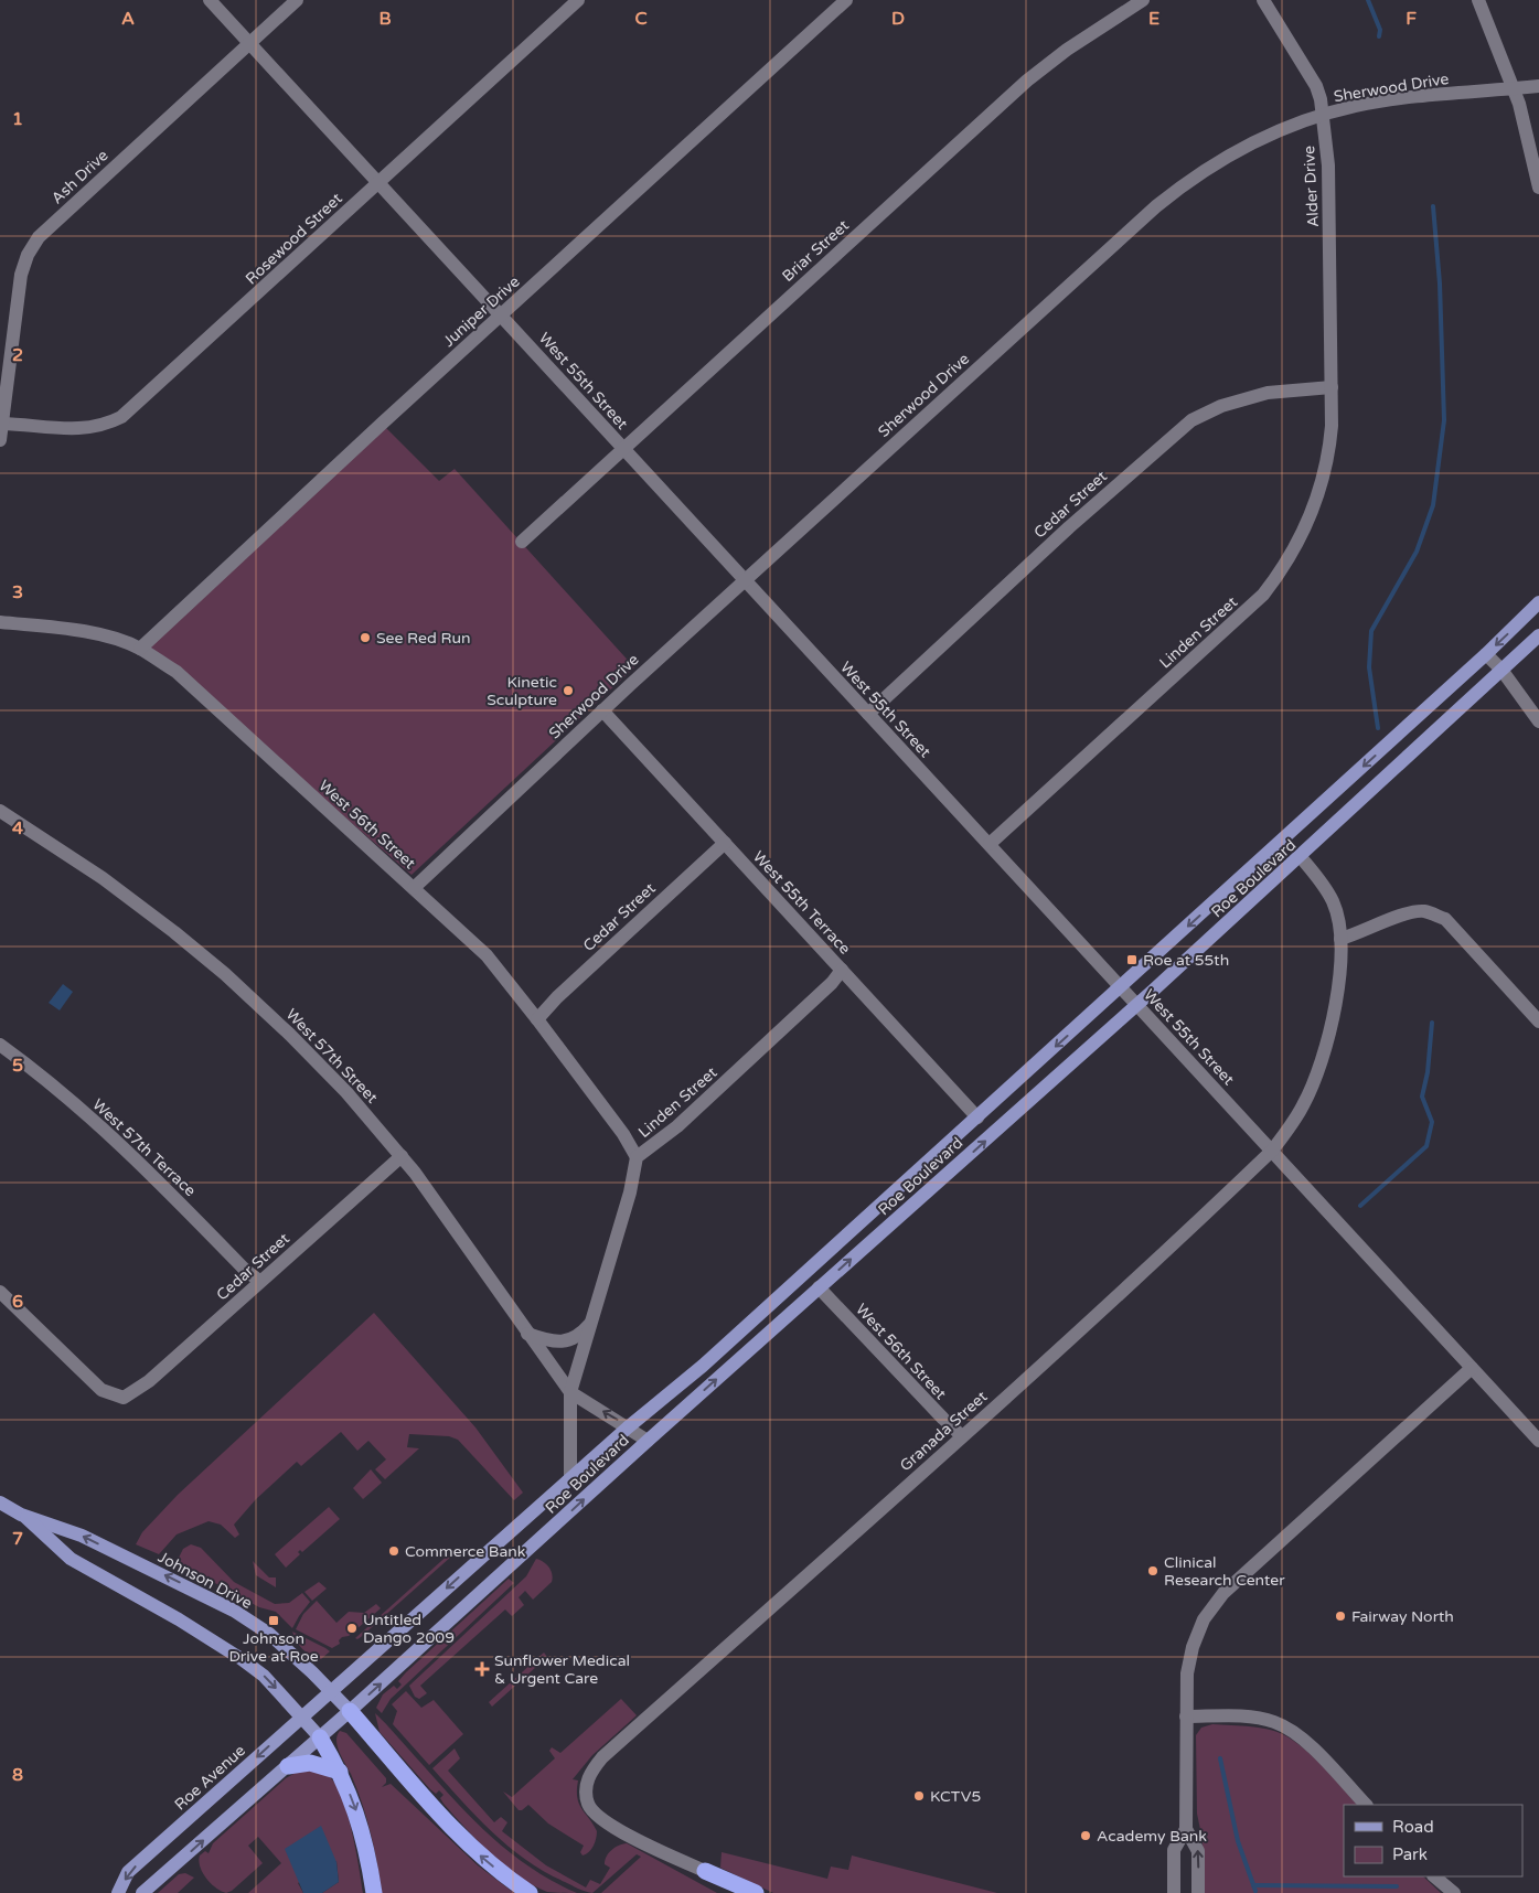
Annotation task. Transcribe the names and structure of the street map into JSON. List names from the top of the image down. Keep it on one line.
{"streets":{"main road":["Roe Boulevard","Johnson Drive","Roe Avenue"],"street":["Sherwood Drive","Ash Drive","Alder Drive","Rosewood Street","Briar Street","Juniper Drive","West 55th Street","Cedar Street","Linden Street","West 56th Street","West 55th Terrace","West 57th Street","West 57th Terrace","Granada Street"]},"crossings":[["Sherwood Drive","Alder Drive"],["Sherwood Drive","West 55th Street"],["Sherwood Drive","West 56th Street"],["Sherwood Drive","West 55th Terrace"],["Ash Drive","Rosewood Street"],["Ash Drive","West 55th Street"],["Alder Drive","Cedar Street"],["Alder Drive","Linden Street"],["Rosewood Street","West 55th Street"],["Briar Street","West 55th Street"],["Juniper Drive","West 55th Street"],["Juniper Drive","West 56th Street"],["West 55th Street","Cedar Street"],["West 55th Street","Linden Street"],["West 55th Street","Roe Boulevard"],["West 55th Street","Granada Street"],["Cedar Street","Linden Street"],["Cedar Street","West 56th Street"],["Cedar Street","West 55th Terrace"],["Cedar Street","West 57th Street"],["Cedar Street","West 57th Terrace"],["Linden Street","West 56th Street"],["Linden Street","West 55th Terrace"],["Linden Street","West 57th Street"],["West 56th Street","Roe Boulevard"],["West 56th Street","Granada Street"],["Roe Boulevard","West 55th Terrace"],["Roe Boulevard","West 57th Street"],["Roe Boulevard","Granada Street"],["Roe Boulevard","Johnson Drive"],["Roe Boulevard","Roe Avenue"],["Johnson Drive","Roe Avenue"]],"places":{"other":["See Red Run","Kinetic Sculpture","Commerce Bank","Clinical Research Center","Fairway North","Untitled Dango 2009","KCTV5","Academy Bank"],"transit":["Roe at 55th","Johnson Drive at Roe"],"health":["Sunflower Medical & Urgent Care"]},"legend":["Road","Park"],"grid":{"columns":["A","B","C","D","E","F"],"rows":["1","2","3","4","5","6","7","8"]}}
